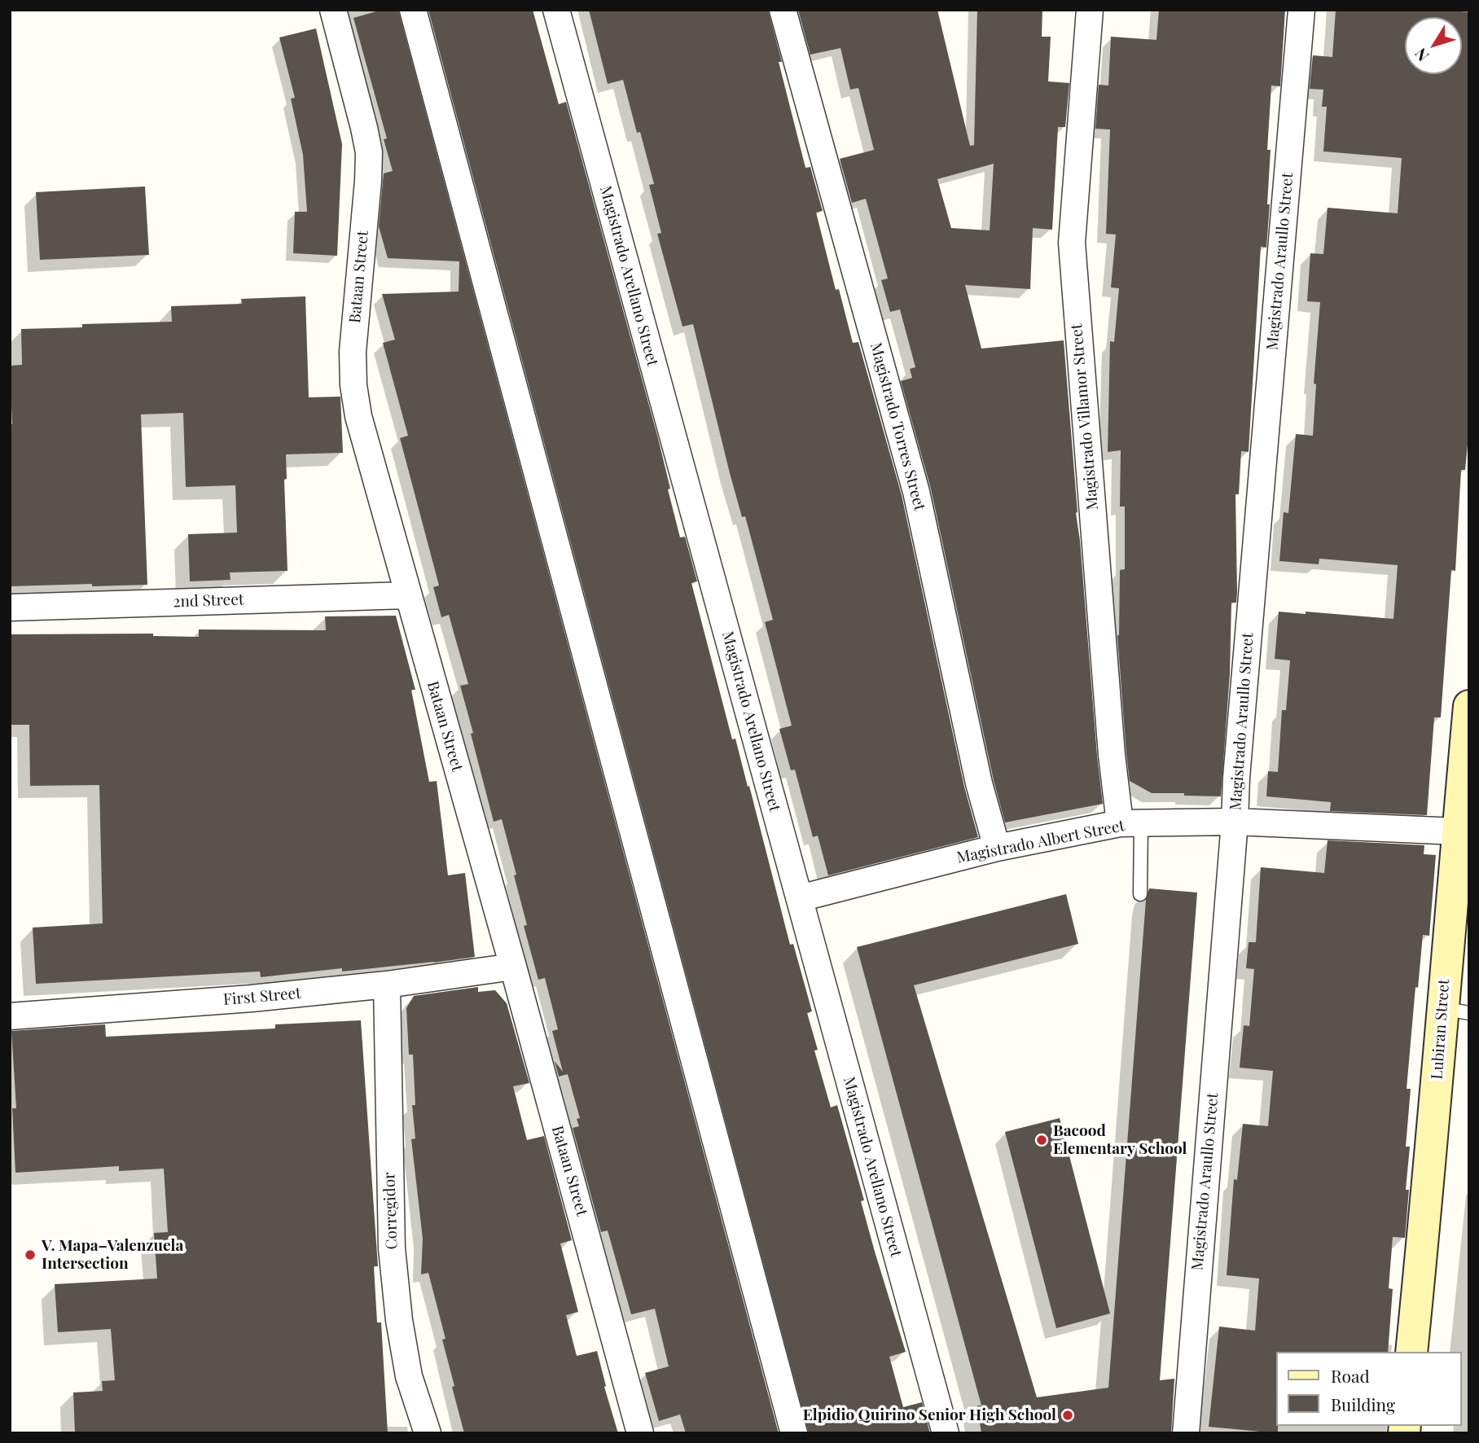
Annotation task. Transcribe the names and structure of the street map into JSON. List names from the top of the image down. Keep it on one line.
{"streets":{"main road":["Lubiran Street"],"street":["Magistrado Araullo Street","Magistrado Arellano Street","Bataan Street","Magistrado Villamor Street","Magistrado Torres Street","2nd Street","Magistrado Albert Street","First Street","Corregidor"]},"crossings":[["Magistrado Araullo Street","Magistrado Albert Street"],["Magistrado Arellano Street","Magistrado Albert Street"],["Bataan Street","2nd Street"],["Bataan Street","First Street"],["Magistrado Villamor Street","Magistrado Albert Street"],["Magistrado Torres Street","Magistrado Albert Street"],["Magistrado Albert Street","Lubiran Street"],["First Street","Corregidor"]],"places":["Bacood Elementary School","V. Mapa–Valenzuela Intersection","Elpidio Quirino Senior High School"],"legend":["Road","Building"],"north":"bottom left"}
